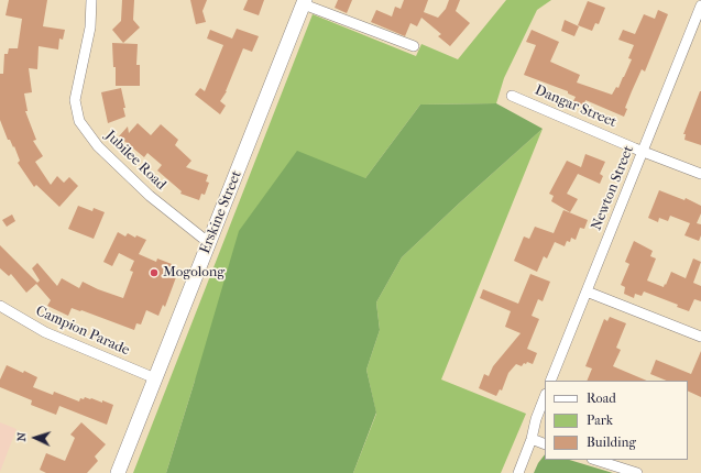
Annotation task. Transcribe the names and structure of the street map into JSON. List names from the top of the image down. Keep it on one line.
{"streets":{"street":["Dangar Street","Jubilee Road","Newton Street","Erskine Street","Campion Parade"]},"crossings":[["Dangar Street","Newton Street"],["Jubilee Road","Erskine Street"],["Erskine Street","Campion Parade"]],"places":["Mogolong"],"legend":["Road","Park","Building"],"north":"left"}
